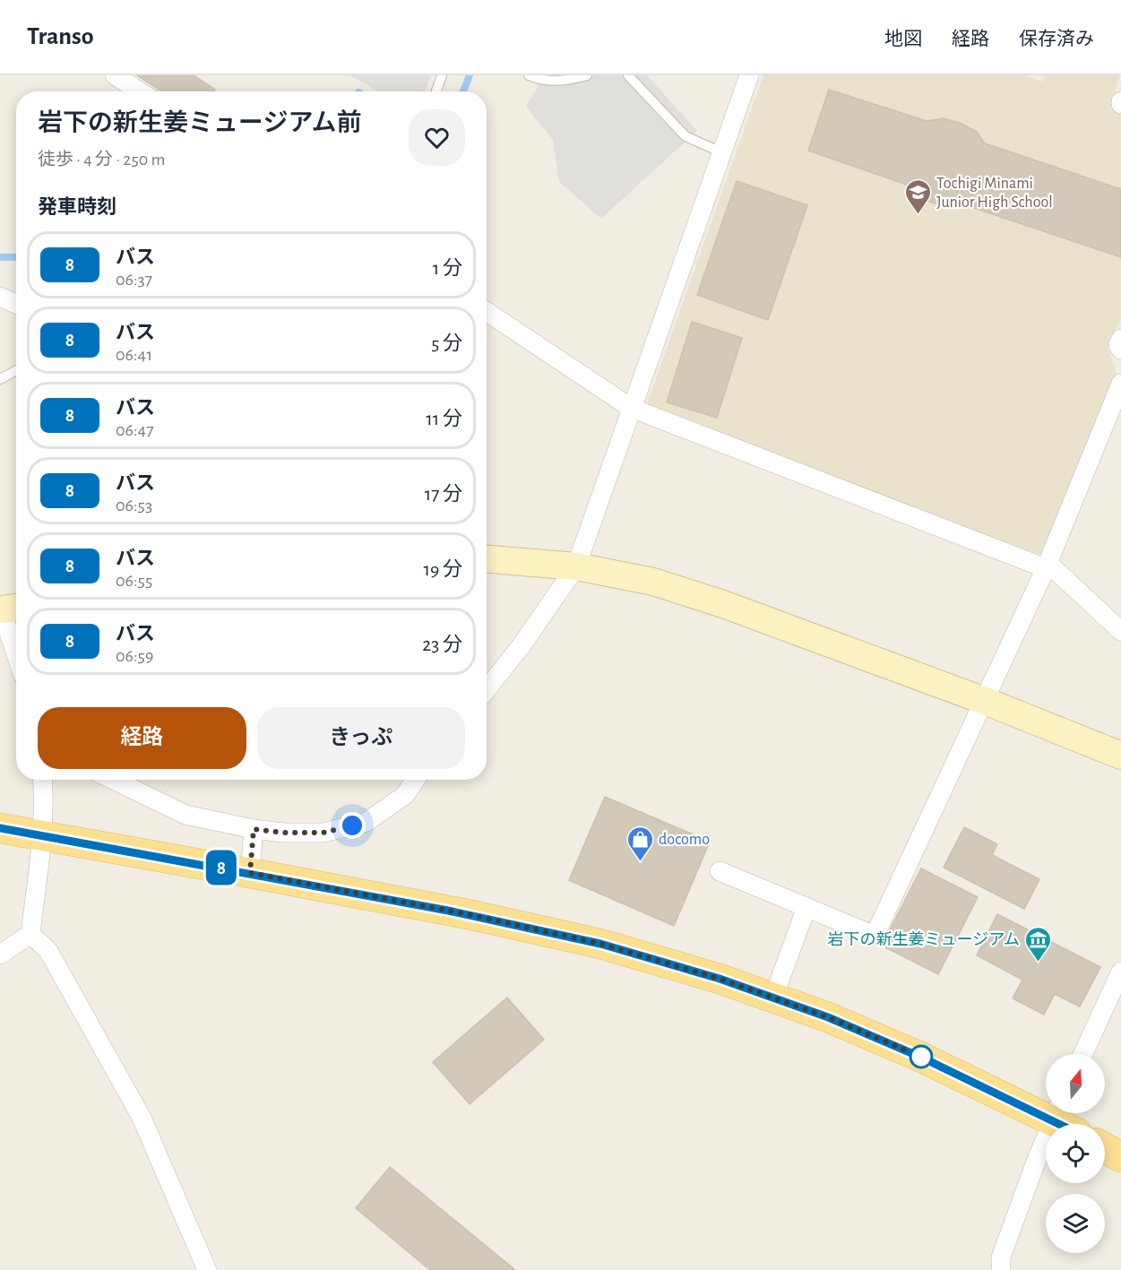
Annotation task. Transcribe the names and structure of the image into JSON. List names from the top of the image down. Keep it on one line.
{"places":{"school or university":["Tochigi Minami Junior High School"],"shop":["docomo"],"museum":["岩下の新生姜ミュージアム"]},"lines":["bus line 8"],"north":"top","page":{"header":"Transo","nav":["地図","経路","保存済み"],"on_map":"8","heading":[["岩下の新生姜ミュージアム前","徒歩 · 4 分 · 250 m"],"発車時刻"],"list":[{"mark":"8","name":"バス","note":"06:37","value":"1 分"},{"mark":"8","name":"バス","note":"06:41","value":"5 分"},{"mark":"8","name":"バス","note":"06:47","value":"11 分"},{"mark":"8","name":"バス","note":"06:53","value":"17 分"},{"mark":"8","name":"バス","note":"06:55","value":"19 分"},{"mark":"8","name":"バス","note":"06:59","value":"23 分"}],"buttons":["経路","きっぷ"]}}
